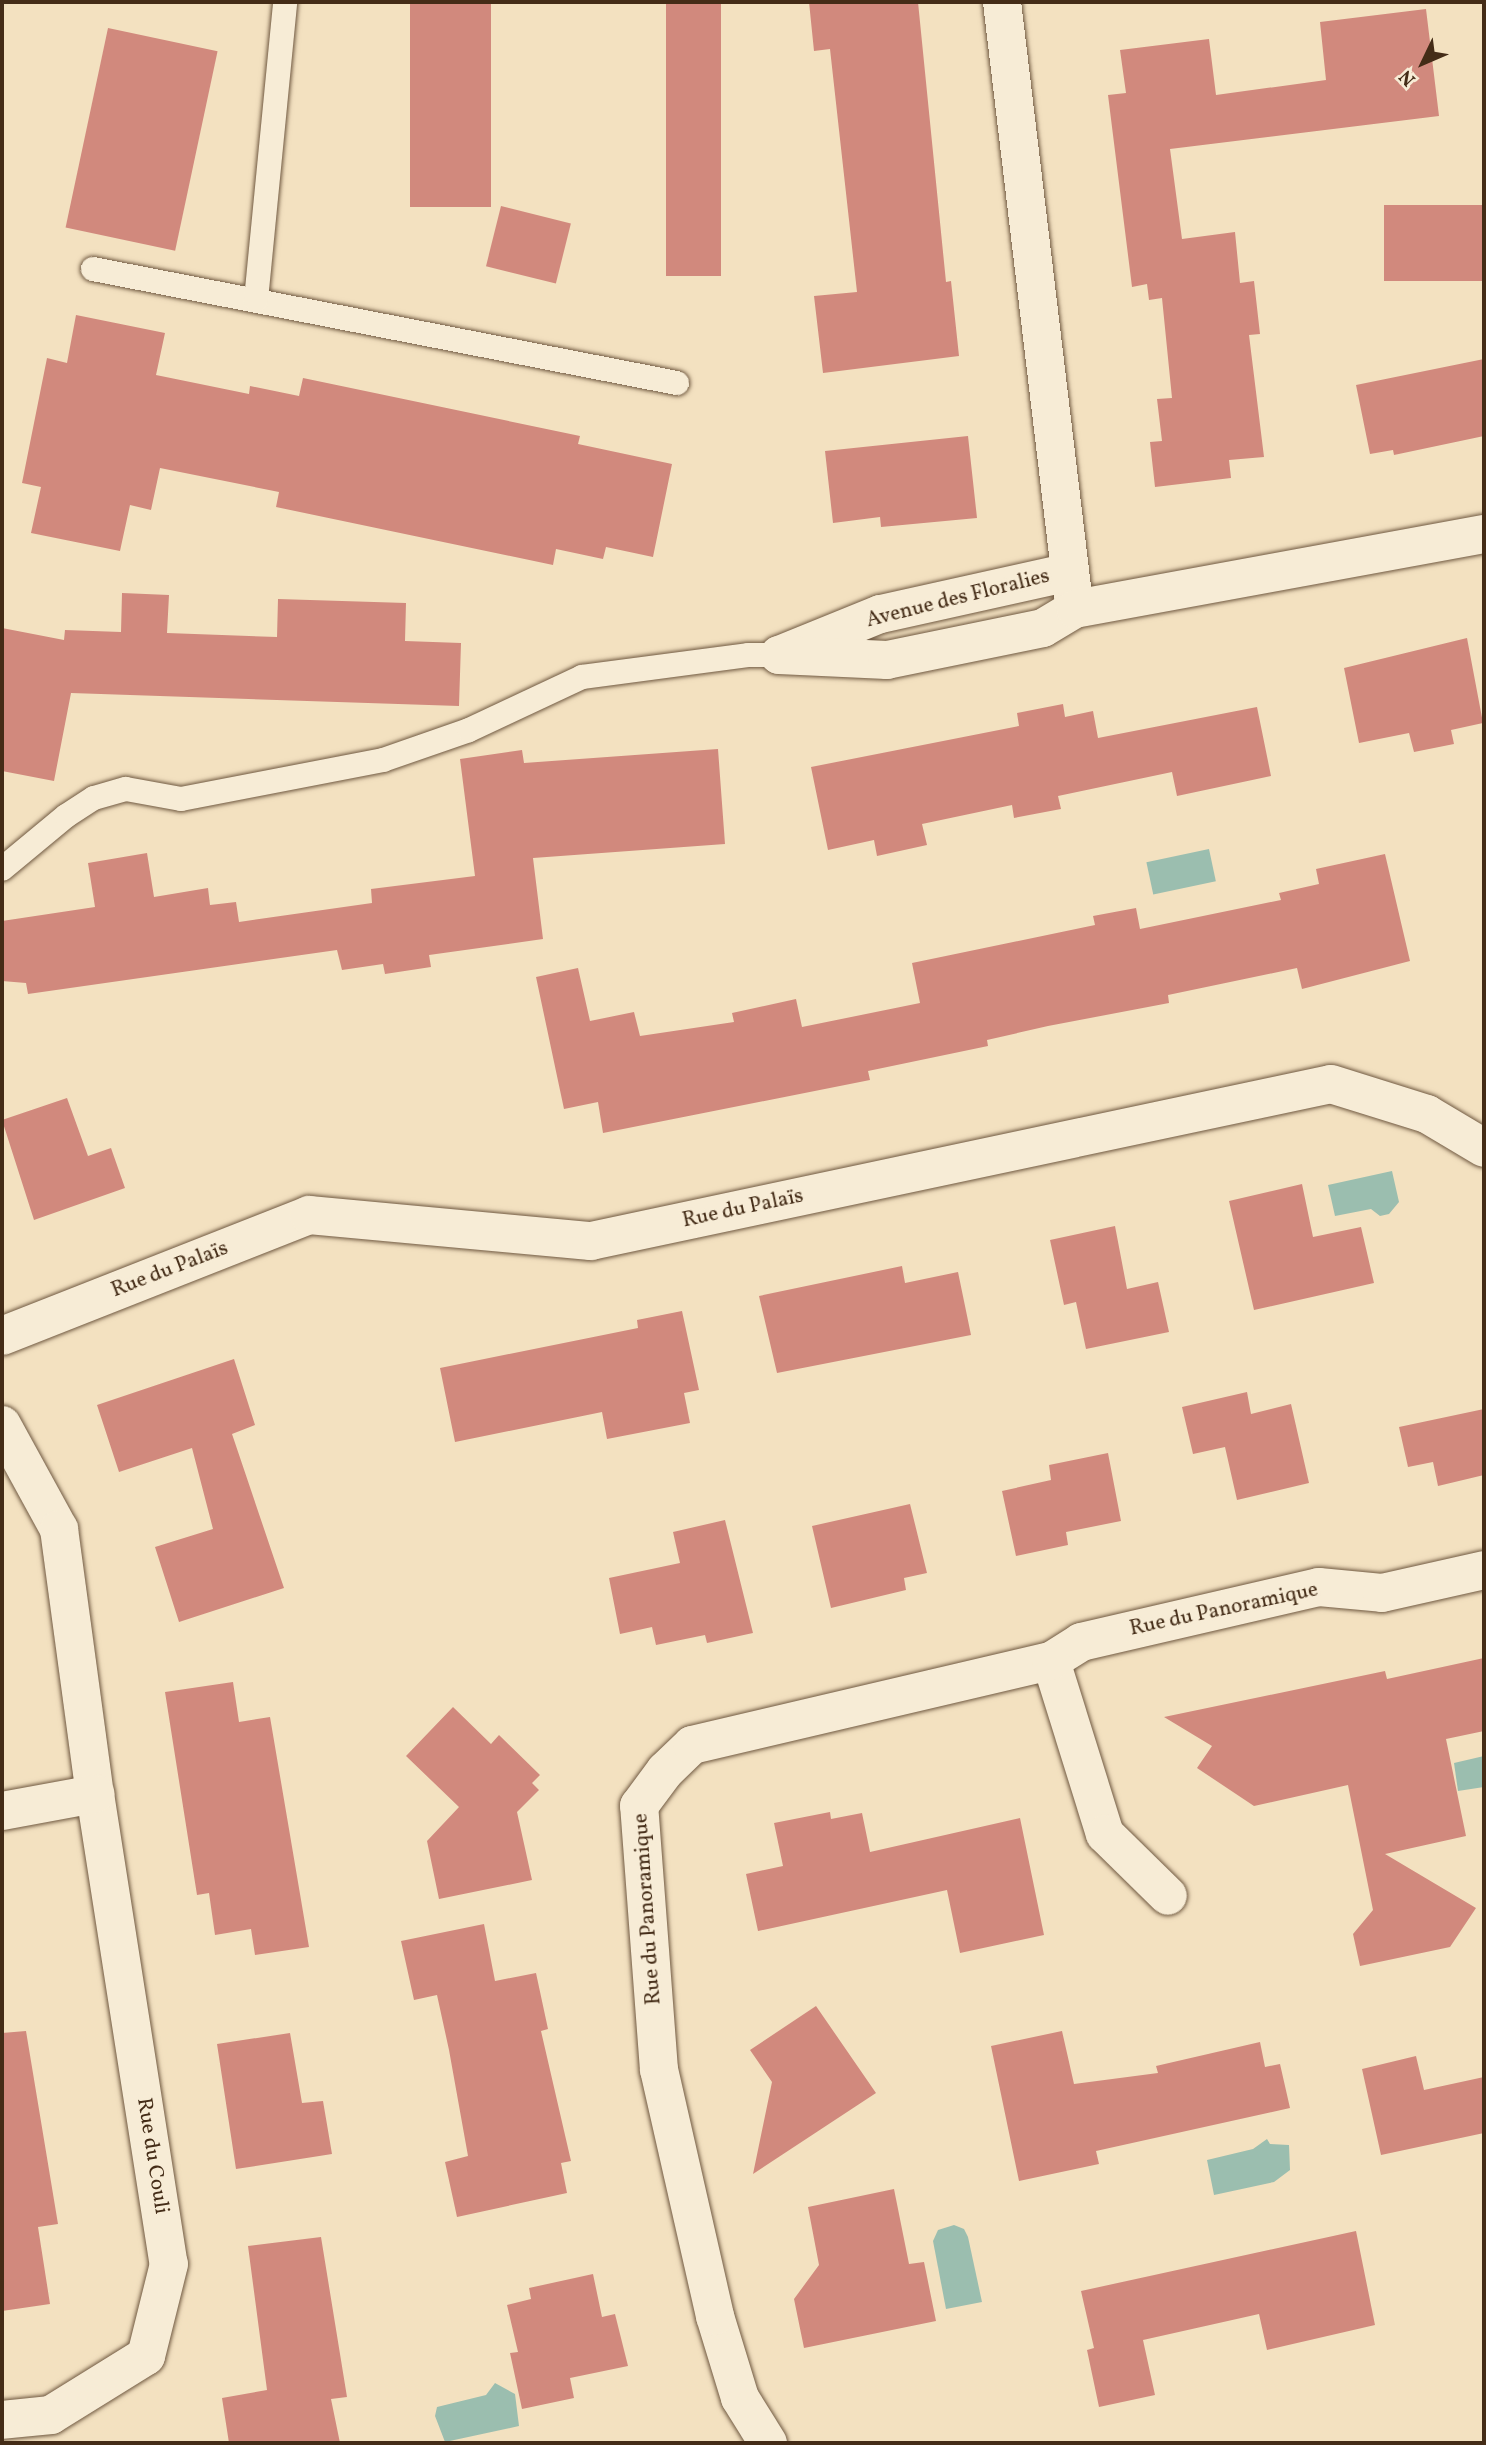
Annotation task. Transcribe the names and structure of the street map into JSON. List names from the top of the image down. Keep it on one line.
{"streets":{"street":["Avenue des Floralies","Rue du Palaïs","Rue du Panoramique","Rue du Couli"]},"north":"bottom left"}
